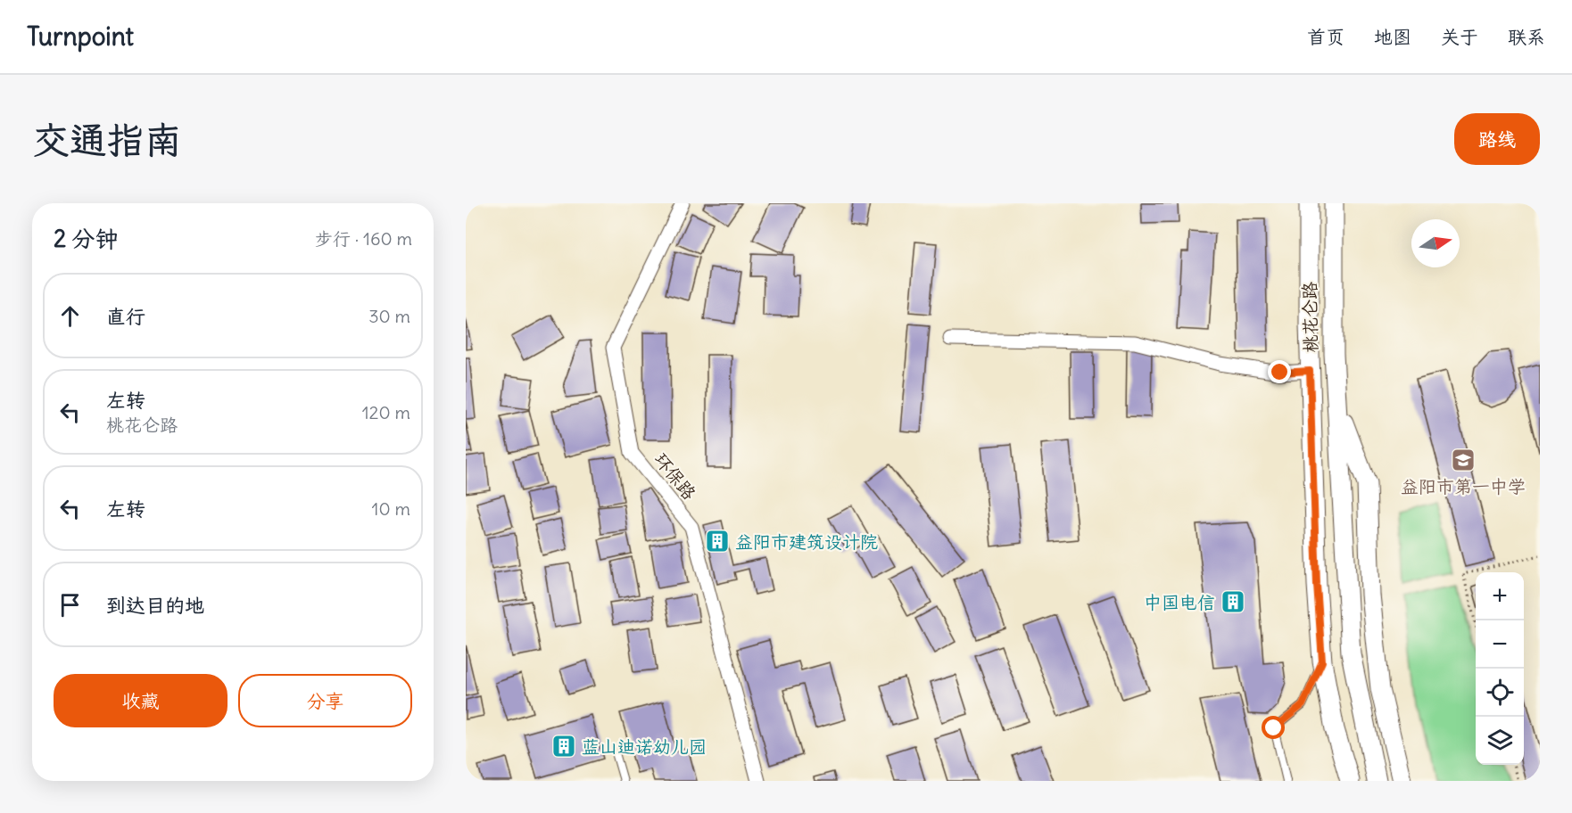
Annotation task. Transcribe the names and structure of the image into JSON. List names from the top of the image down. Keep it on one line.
{"streets":{"main road":["桃花仑路"],"street":["环保路"]},"places":{"school or university":["益阳市第一中学"],"building":["益阳市建筑设计院","中国电信","蓝山迪诺幼儿园"]},"north":"right","page":{"header":"Turnpoint","nav":["首页","地图","关于","联系"],"buttons":["路线",["收藏","分享"]],"title":"交通指南","heading":["2 分钟","步行 · 160 m"],"list":[["直行","30 m"],["左转","桃花仑路","120 m"],["左转","10 m"],"到达目的地"],"map_buttons":["+","−"]}}
